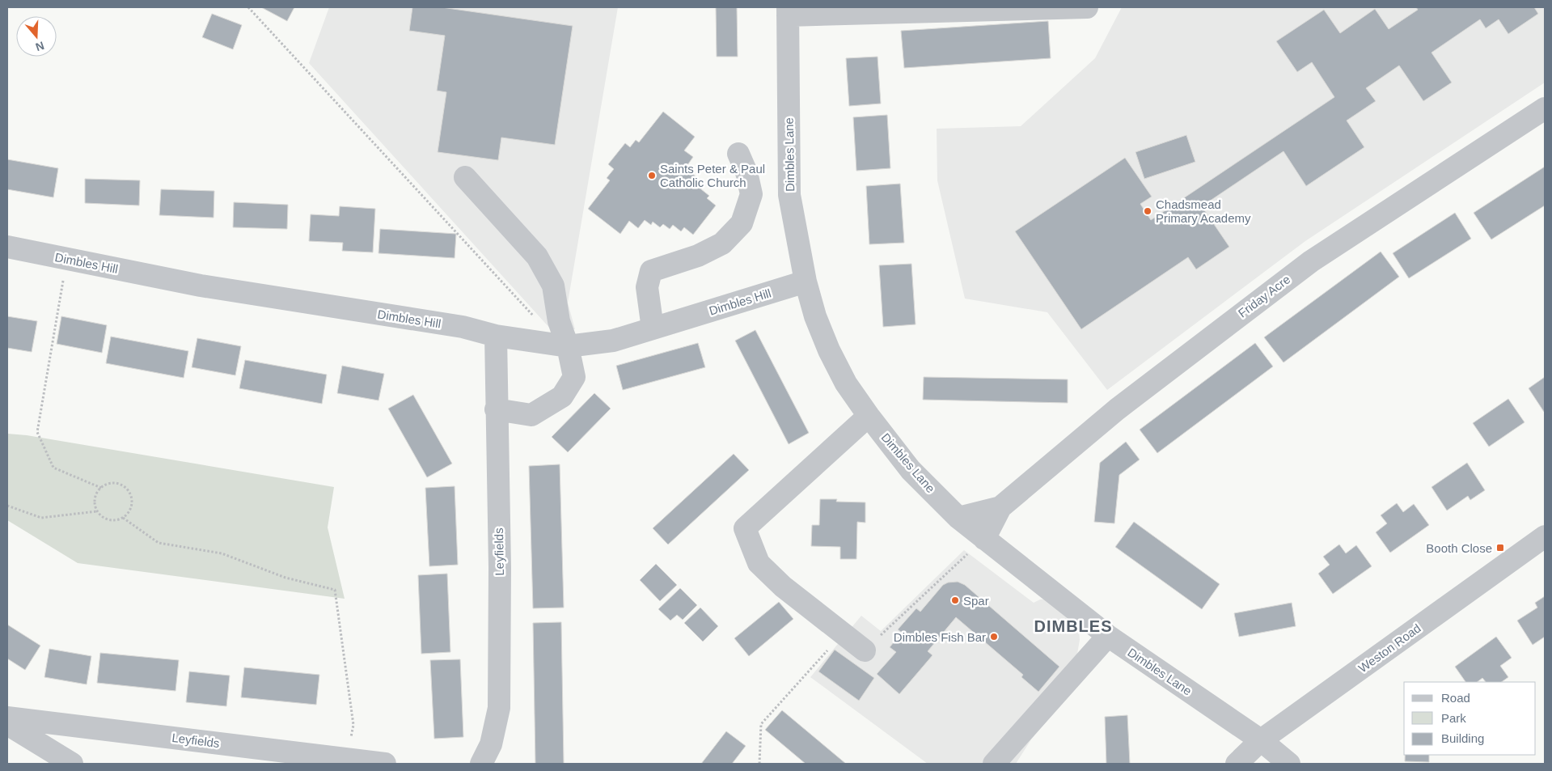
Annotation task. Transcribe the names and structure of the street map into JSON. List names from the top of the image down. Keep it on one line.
{"streets":{"street":["Dimbles Lane","Dimbles Hill","Friday Acre","Leyfields","Weston Road"]},"crossings":[["Dimbles Lane","Dimbles Hill"],["Dimbles Lane","Friday Acre"],["Dimbles Lane","Weston Road"],["Dimbles Hill","Leyfields"]],"districts":["DIMBLES"],"places":{"other":["Saints Peter & Paul Catholic Church","Chadsmead Primary Academy","Spar","Dimbles Fish Bar"],"transit":["Booth Close"]},"legend":["Road","Park","Building"],"north":"bottom"}
